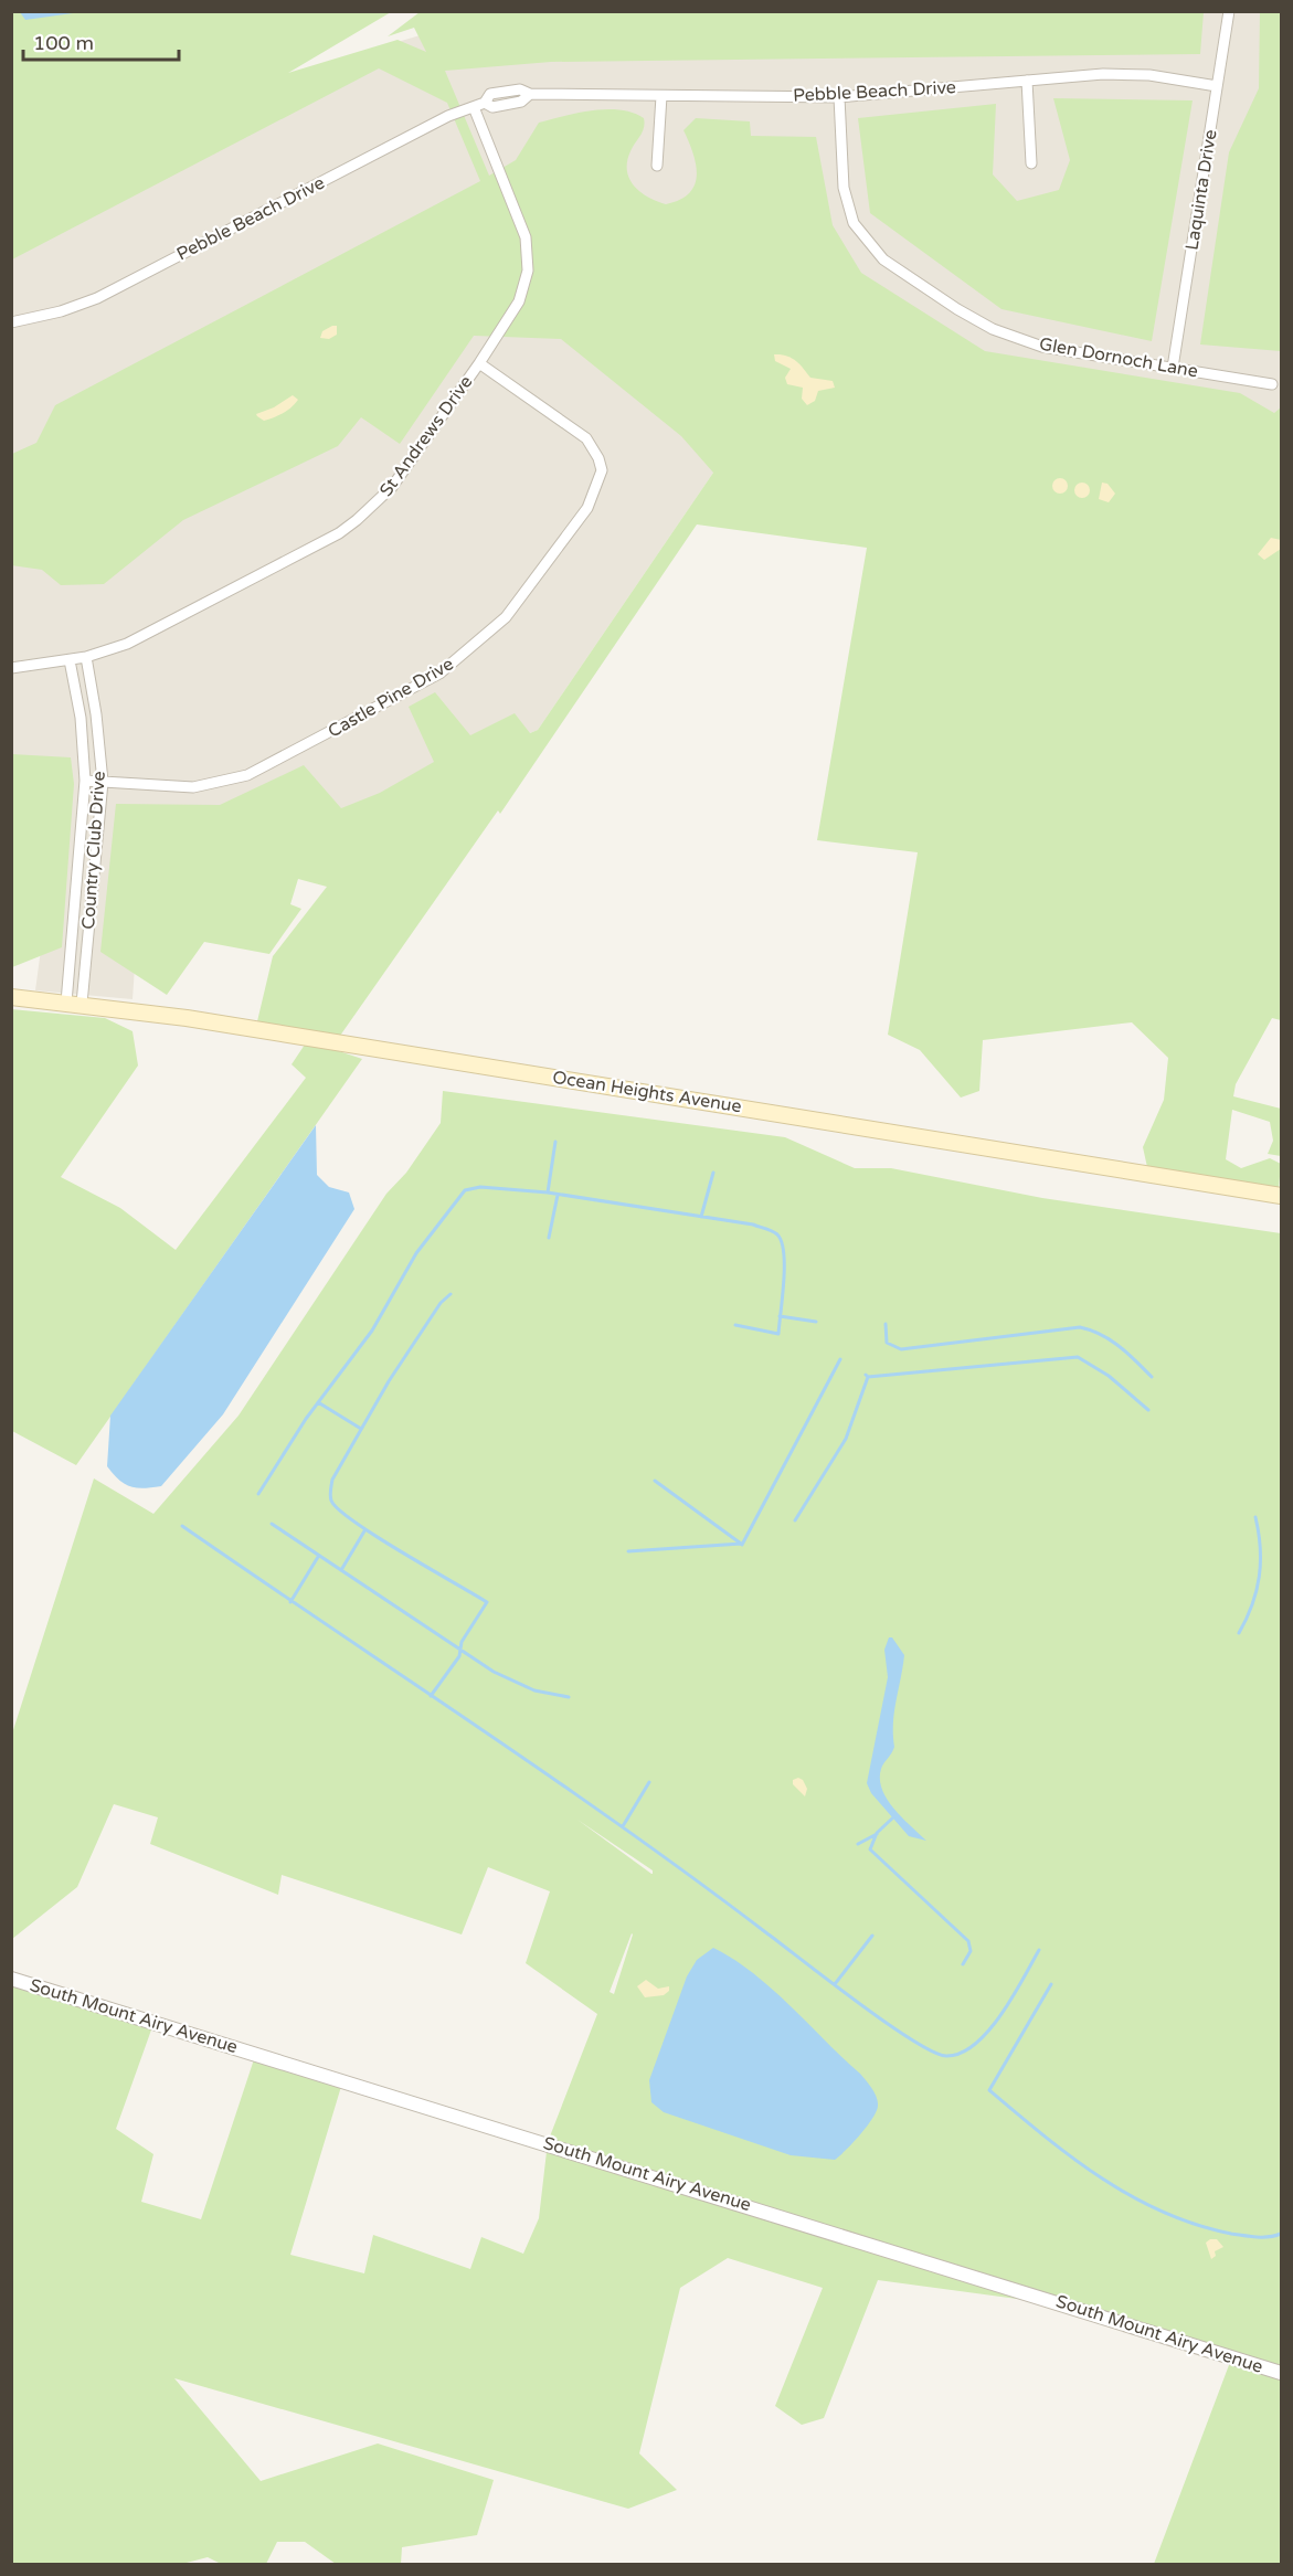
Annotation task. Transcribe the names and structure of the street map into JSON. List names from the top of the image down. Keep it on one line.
{"streets":{"main road":["Ocean Heights Avenue"],"street":["Pebble Beach Drive","Laquinta Drive","Glen Dornoch Lane","St Andrews Drive","Castle Pine Drive","Country Club Drive","South Mount Airy Avenue"]},"crossings":[["Pebble Beach Drive","Laquinta Drive"],["Pebble Beach Drive","Glen Dornoch Lane"],["Pebble Beach Drive","St Andrews Drive"],["Laquinta Drive","Glen Dornoch Lane"],["St Andrews Drive","Castle Pine Drive"],["St Andrews Drive","Country Club Drive"],["Castle Pine Drive","Country Club Drive"],["Country Club Drive","Ocean Heights Avenue"]],"scale_bar":"100 m"}
